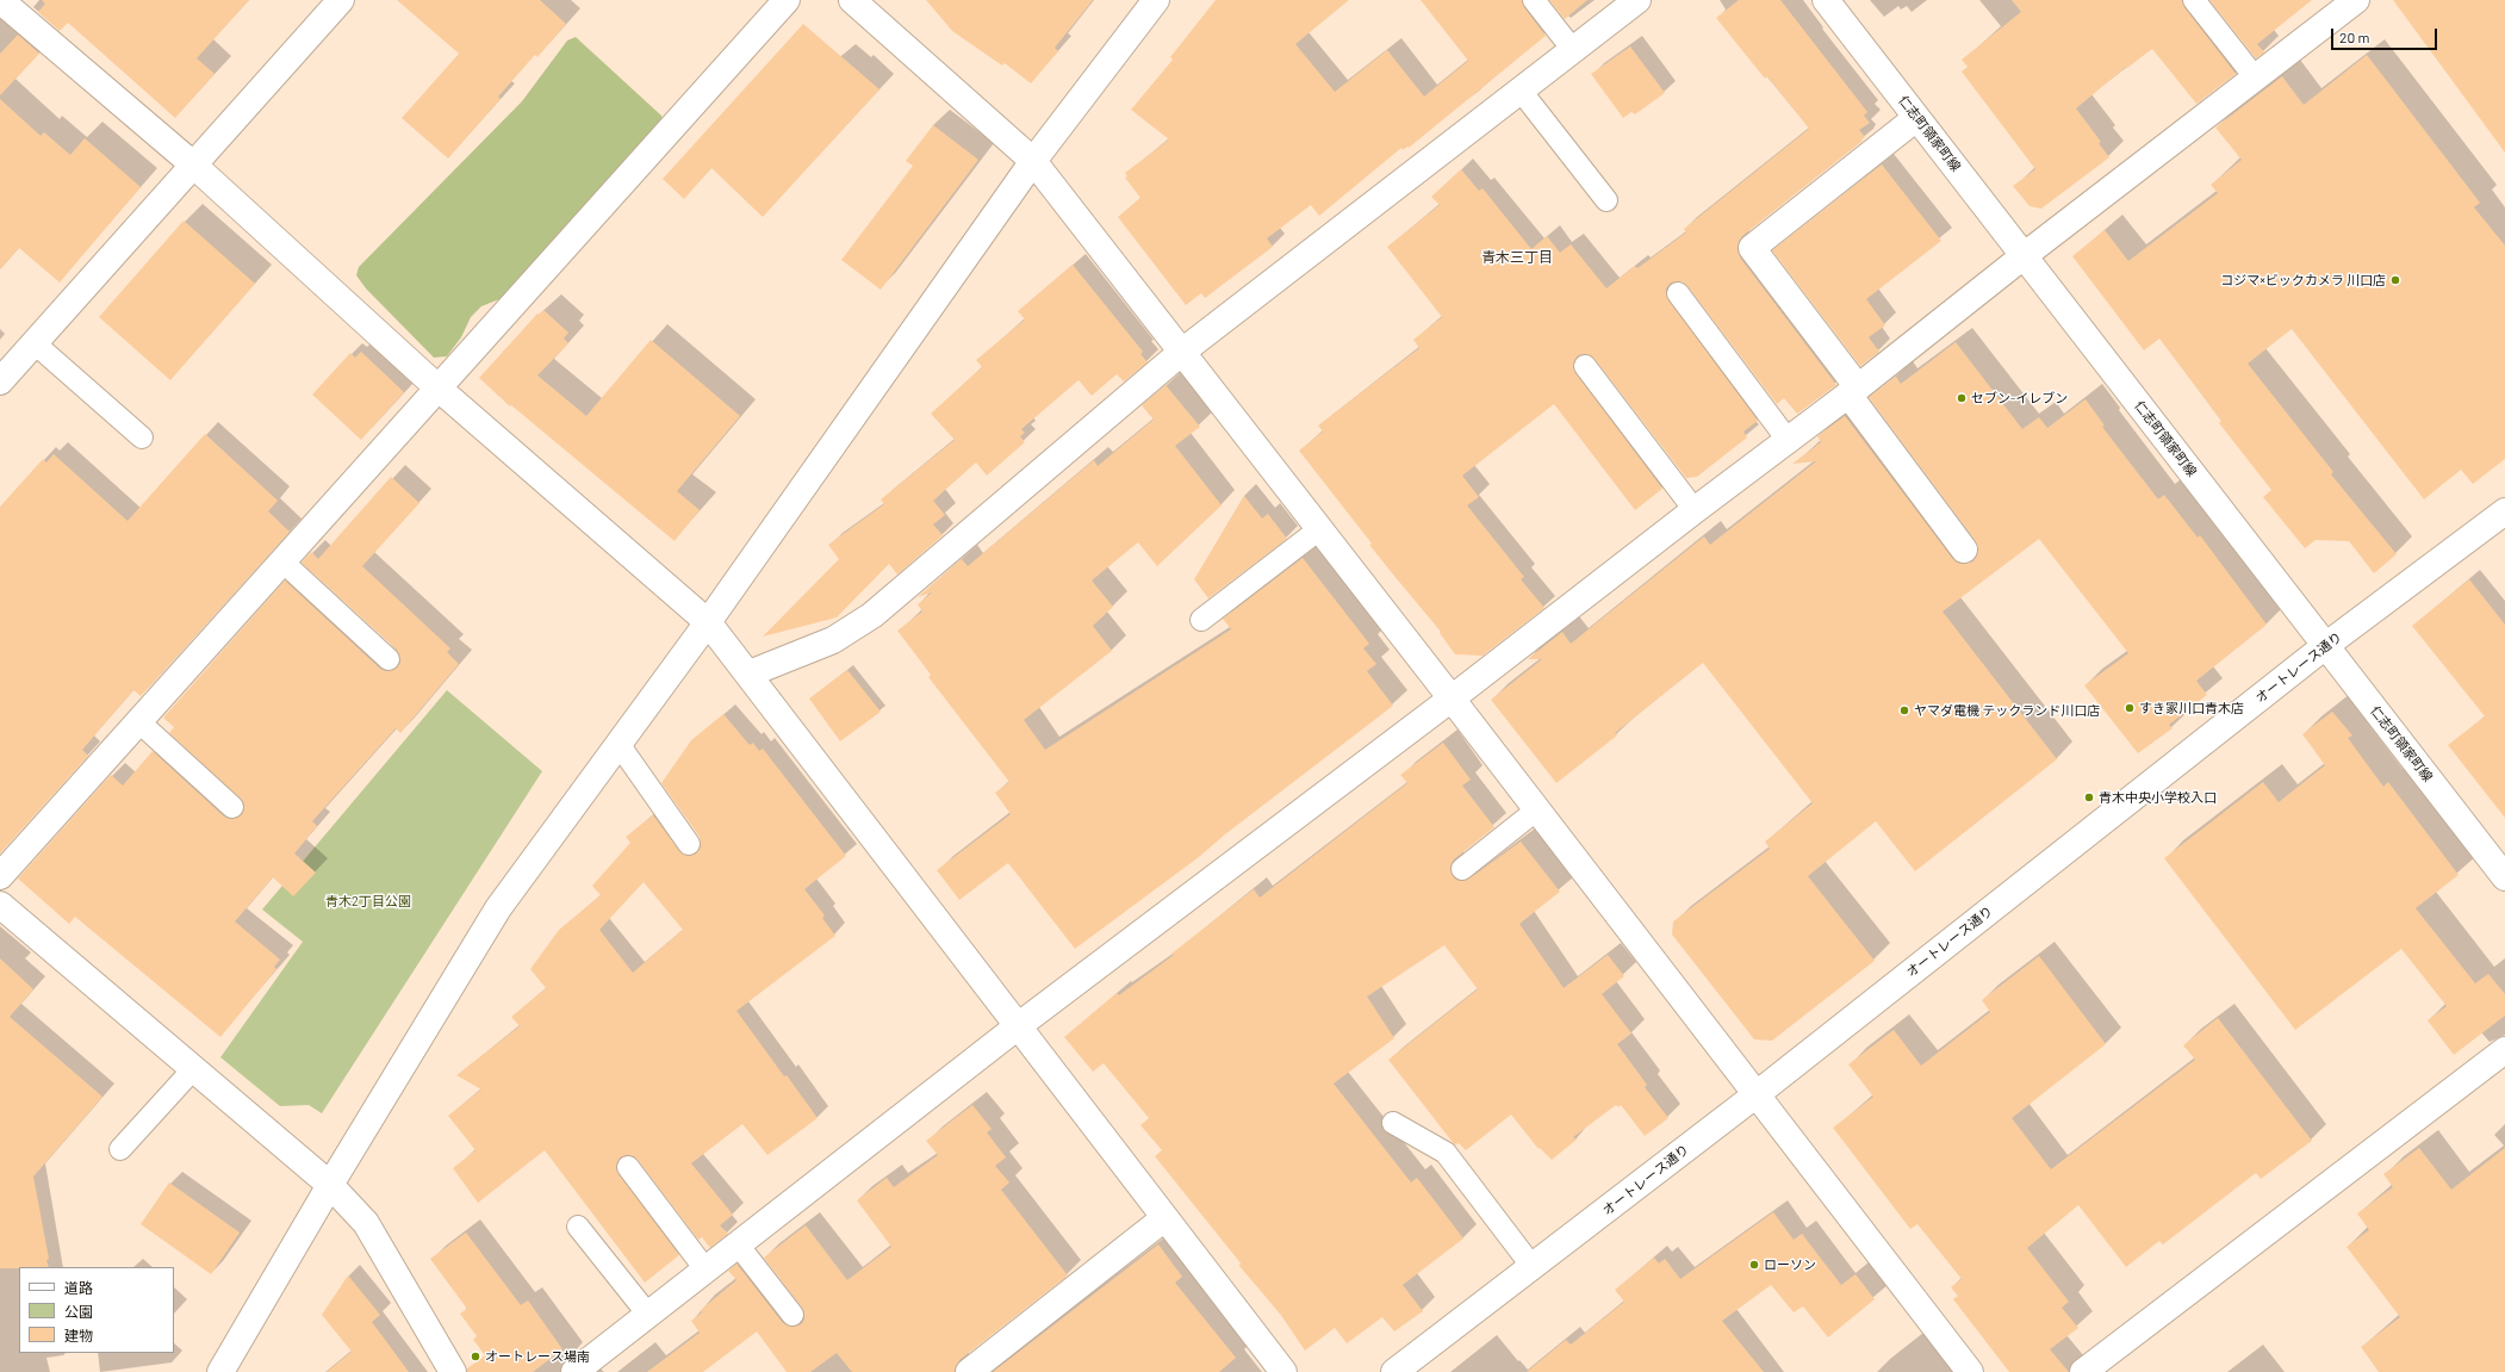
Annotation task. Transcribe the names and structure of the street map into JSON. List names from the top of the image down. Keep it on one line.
{"streets":{"street":["仁志町領家町線","オートレース通り"]},"crossings":[["仁志町領家町線","オートレース通り"]],"districts":["青木三丁目"],"parks":["青木2丁目公園"],"places":["コジマ×ビックカメラ 川口店","セブン-イレブン","すき家川口青木店","ヤマダ電機 テックランド川口店","青木中央小学校入口","ローソン","オートレース場南"],"legend":["道路","公園","建物"],"scale_bar":"20 m"}
